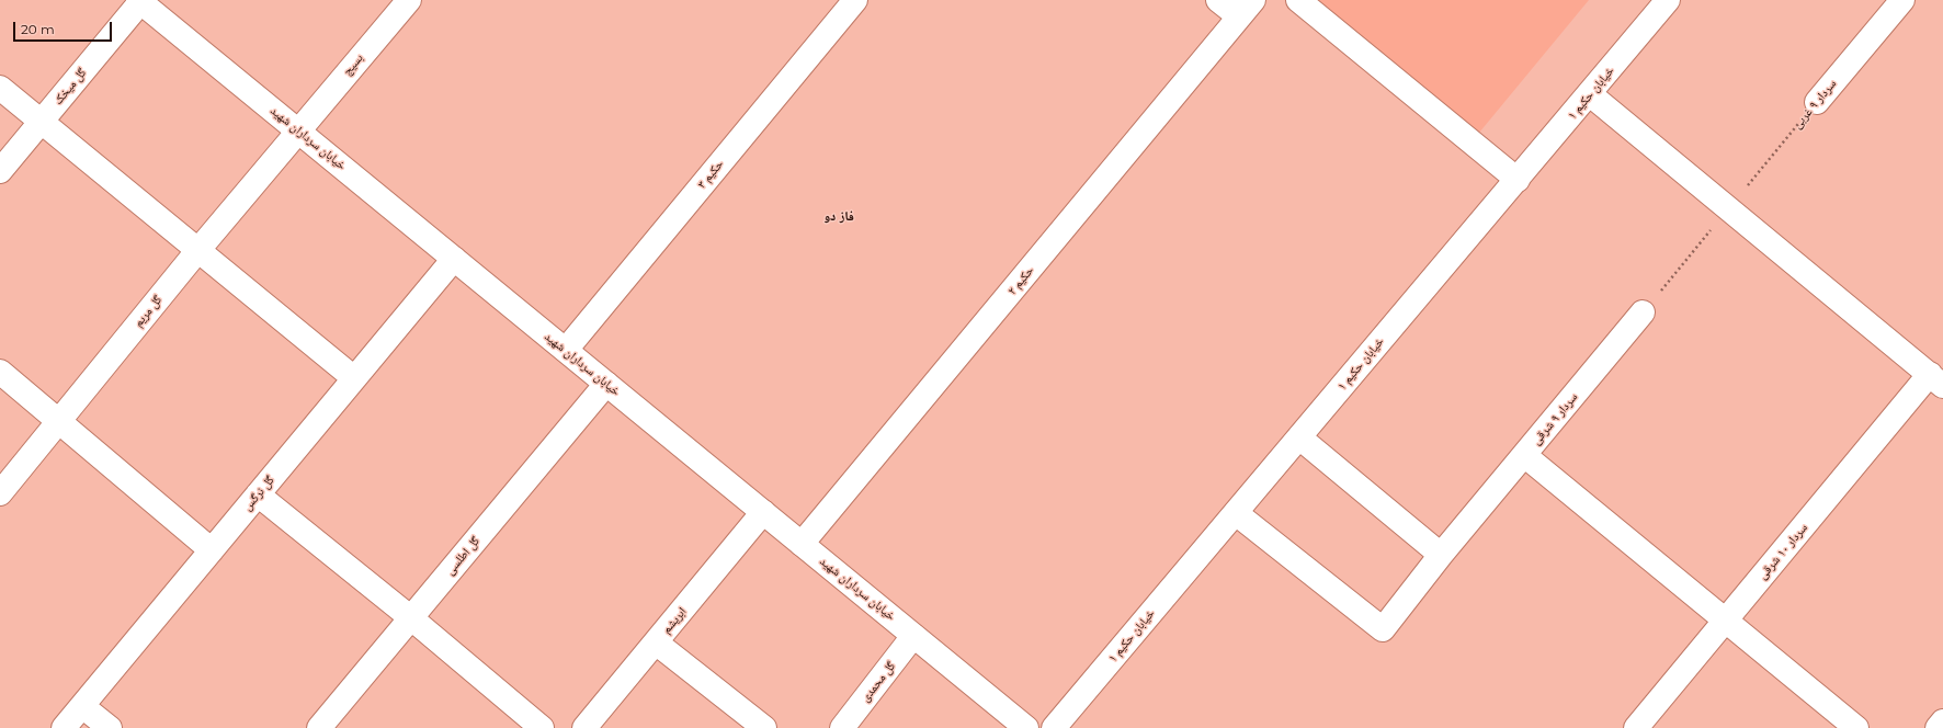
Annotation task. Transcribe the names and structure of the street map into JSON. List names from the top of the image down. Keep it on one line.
{"streets":{"street":["بسیج","گل میخک","خیابان حکیم ۱","سردار ۹ غربی","خیابان سرداران شهید","حکیم ۳","حکیم ۲","گل مریم","سردار ۹ شرقی","گل نرگس","سردار ۱۰ شرقی","گل اطلسی","ابریشم","گل محمدی"]},"crossings":[["بسیج","خیابان سرداران شهید"],["بسیج","گل مریم"],["گل میخک","خیابان سرداران شهید"],["خیابان حکیم ۱","سردار ۹ شرقی"],["خیابان سرداران شهید","حکیم ۳"],["خیابان سرداران شهید","حکیم ۲"],["خیابان سرداران شهید","گل مریم"],["خیابان سرداران شهید","گل نرگس"],["خیابان سرداران شهید","گل اطلسی"],["خیابان سرداران شهید","ابریشم"],["خیابان سرداران شهید","گل محمدی"]],"districts":["فاز دو"],"scale_bar":"20 m"}
